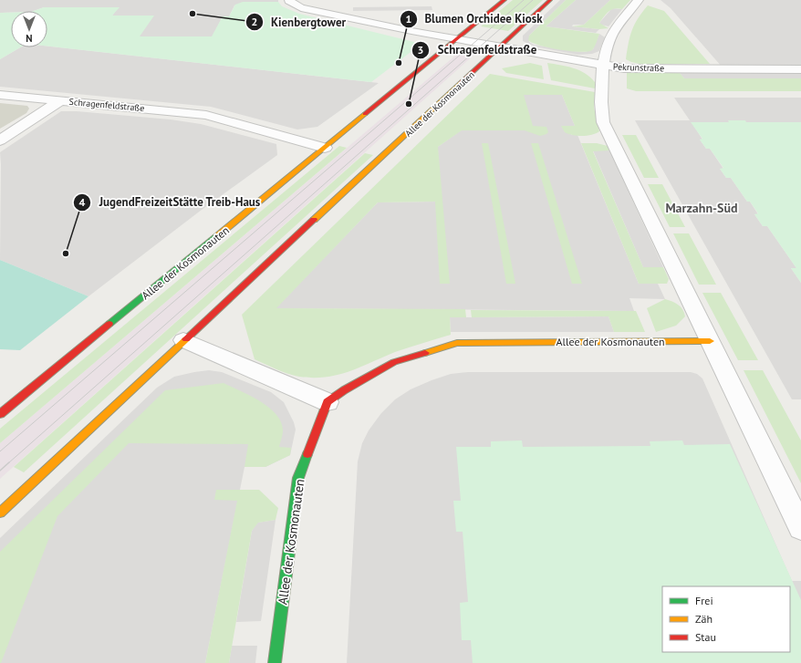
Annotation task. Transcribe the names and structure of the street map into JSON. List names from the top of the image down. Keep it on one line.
{"streets":{"main road":["Allee der Kosmonauten"],"street":["Pekrunstraße","Schragenfeldstraße"]},"crossings":[["Pekrunstraße","Allee der Kosmonauten"],["Allee der Kosmonauten","Schragenfeldstraße"]],"districts":["Marzahn-Süd"],"places":["Kienbergtower","Blumen Orchidee Kiosk","Schragenfeldstraße","JugendFreizeitStätte Treib-Haus"],"legend":["Frei","Zäh","Stau"],"north":"bottom"}
